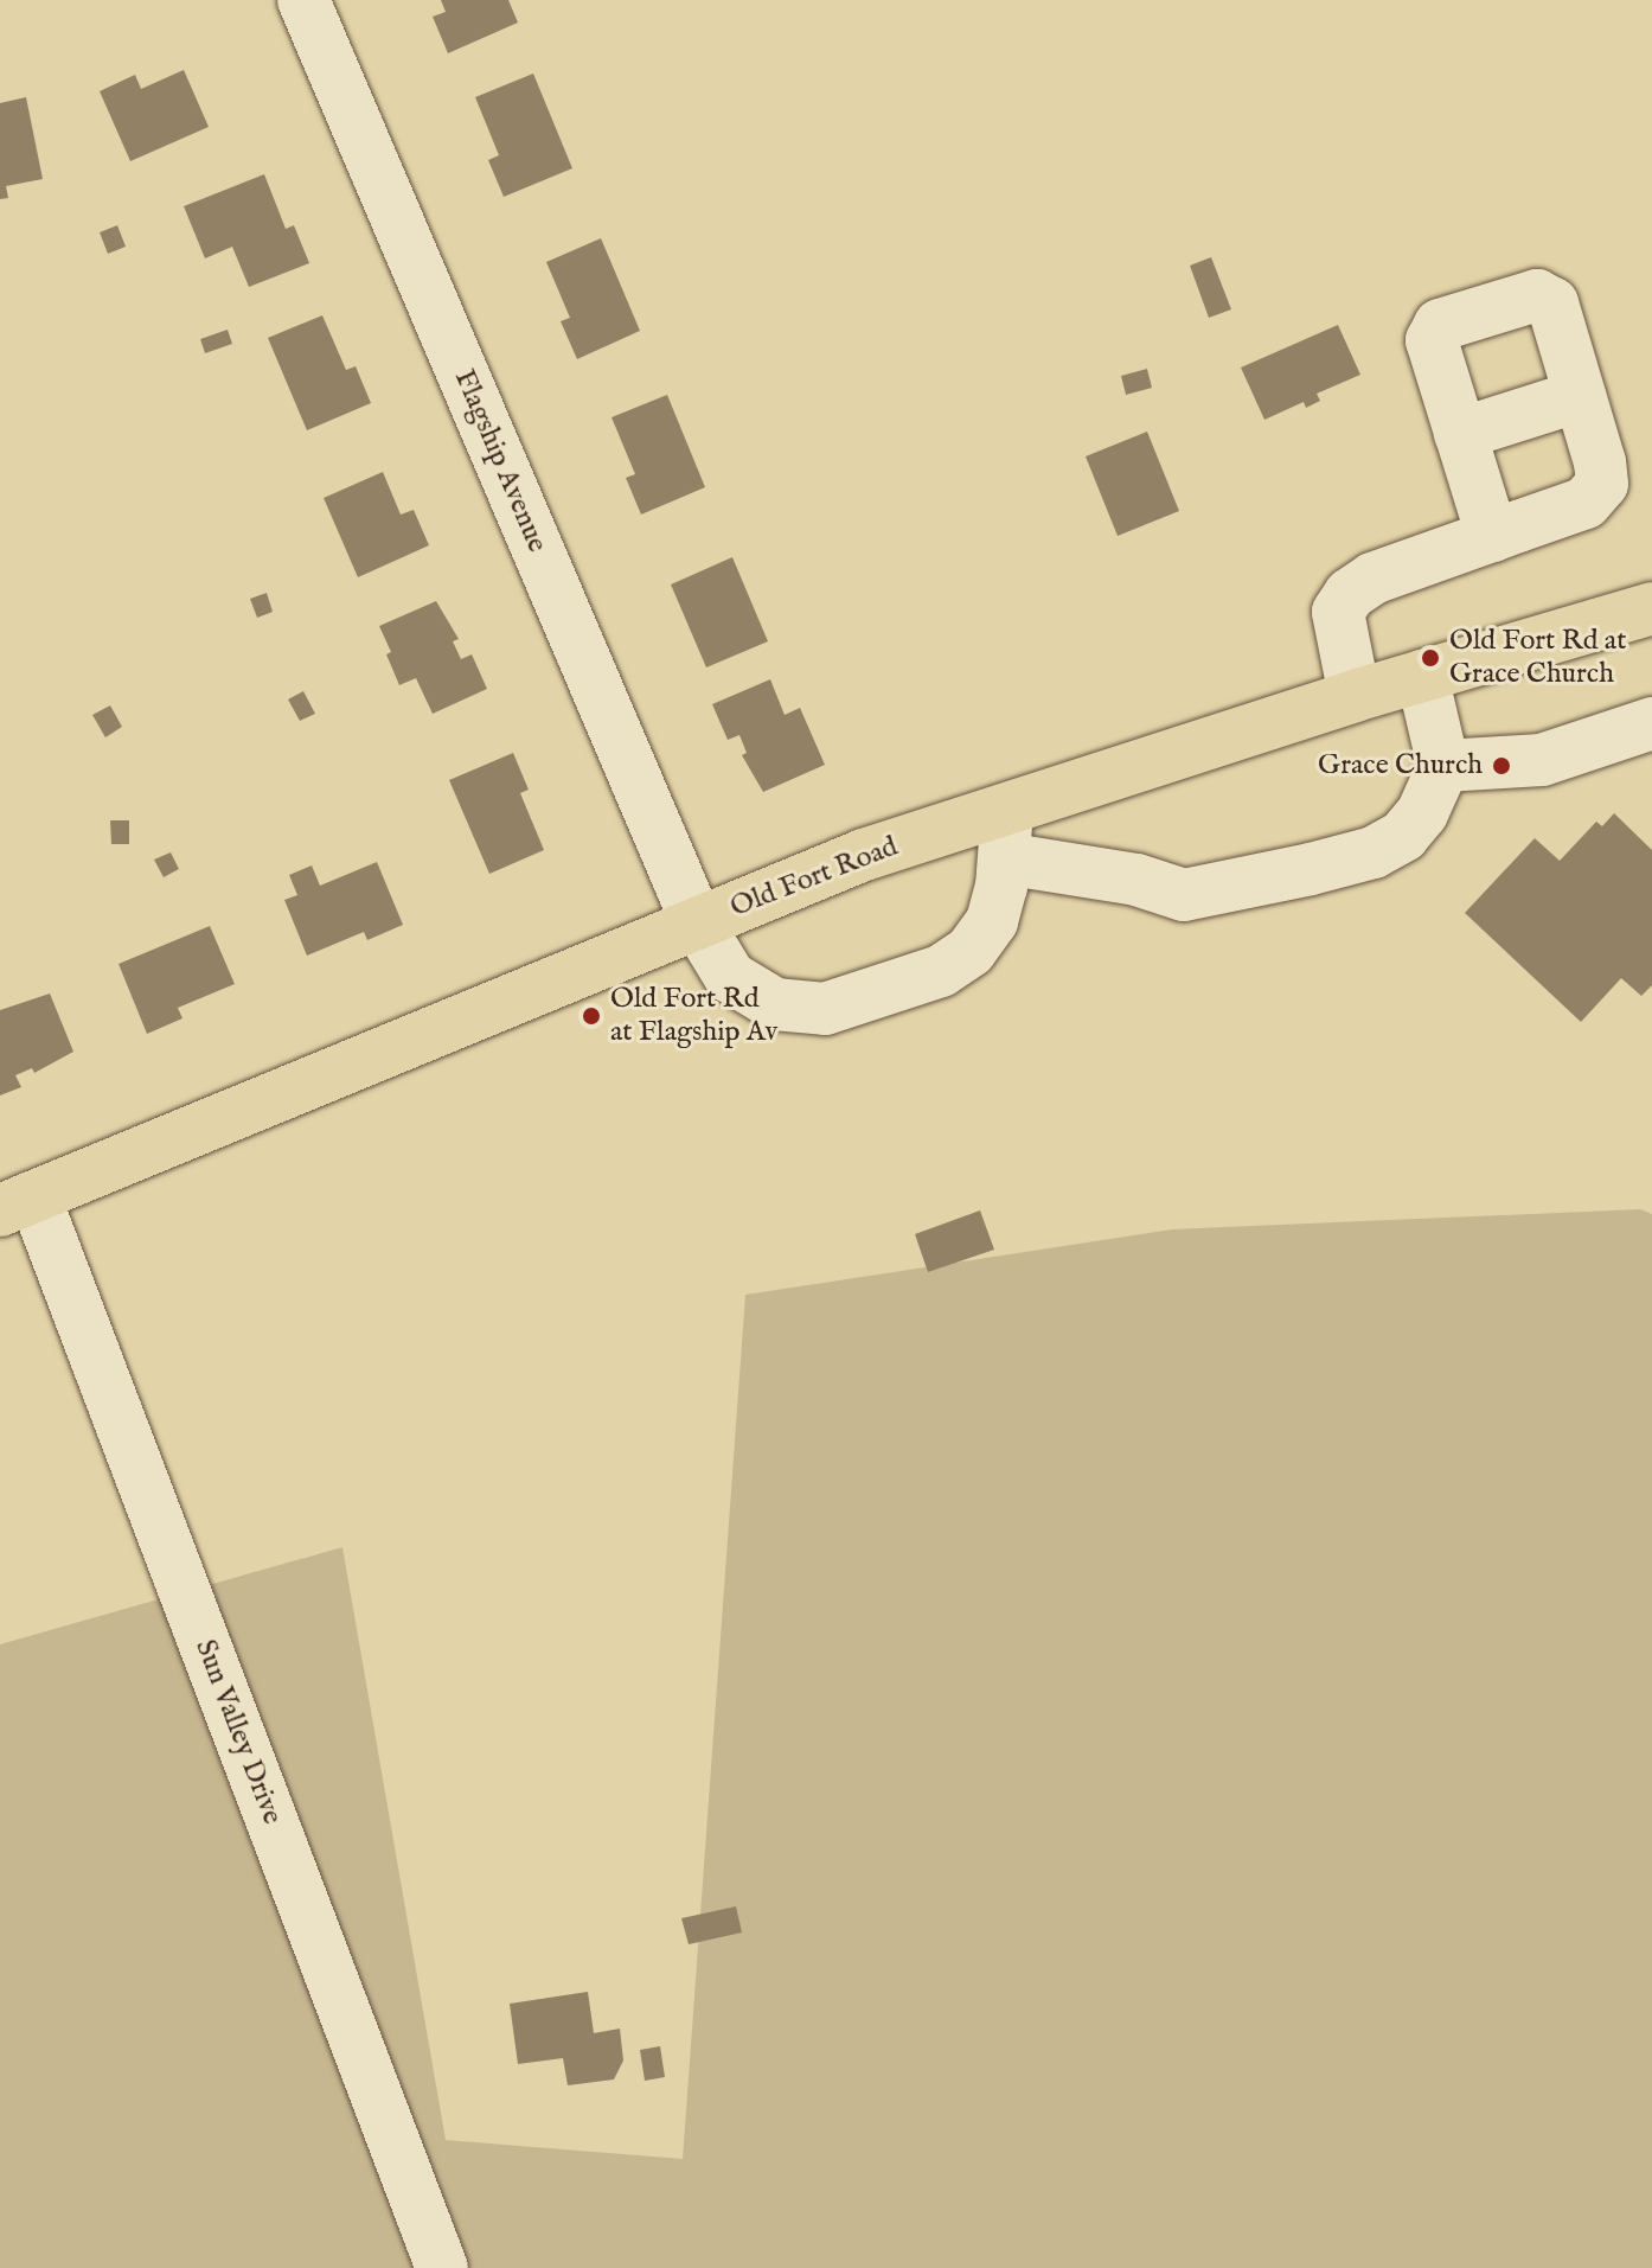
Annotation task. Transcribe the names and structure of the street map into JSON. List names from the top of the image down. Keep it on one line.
{"streets":{"main road":["Old Fort Road"],"street":["Flagship Avenue","Sun Valley Drive"]},"crossings":[["Flagship Avenue","Old Fort Road"],["Old Fort Road","Sun Valley Drive"]],"places":["Old Fort Rd at Grace Church","Grace Church","Old Fort Rd at Flagship Av"]}
